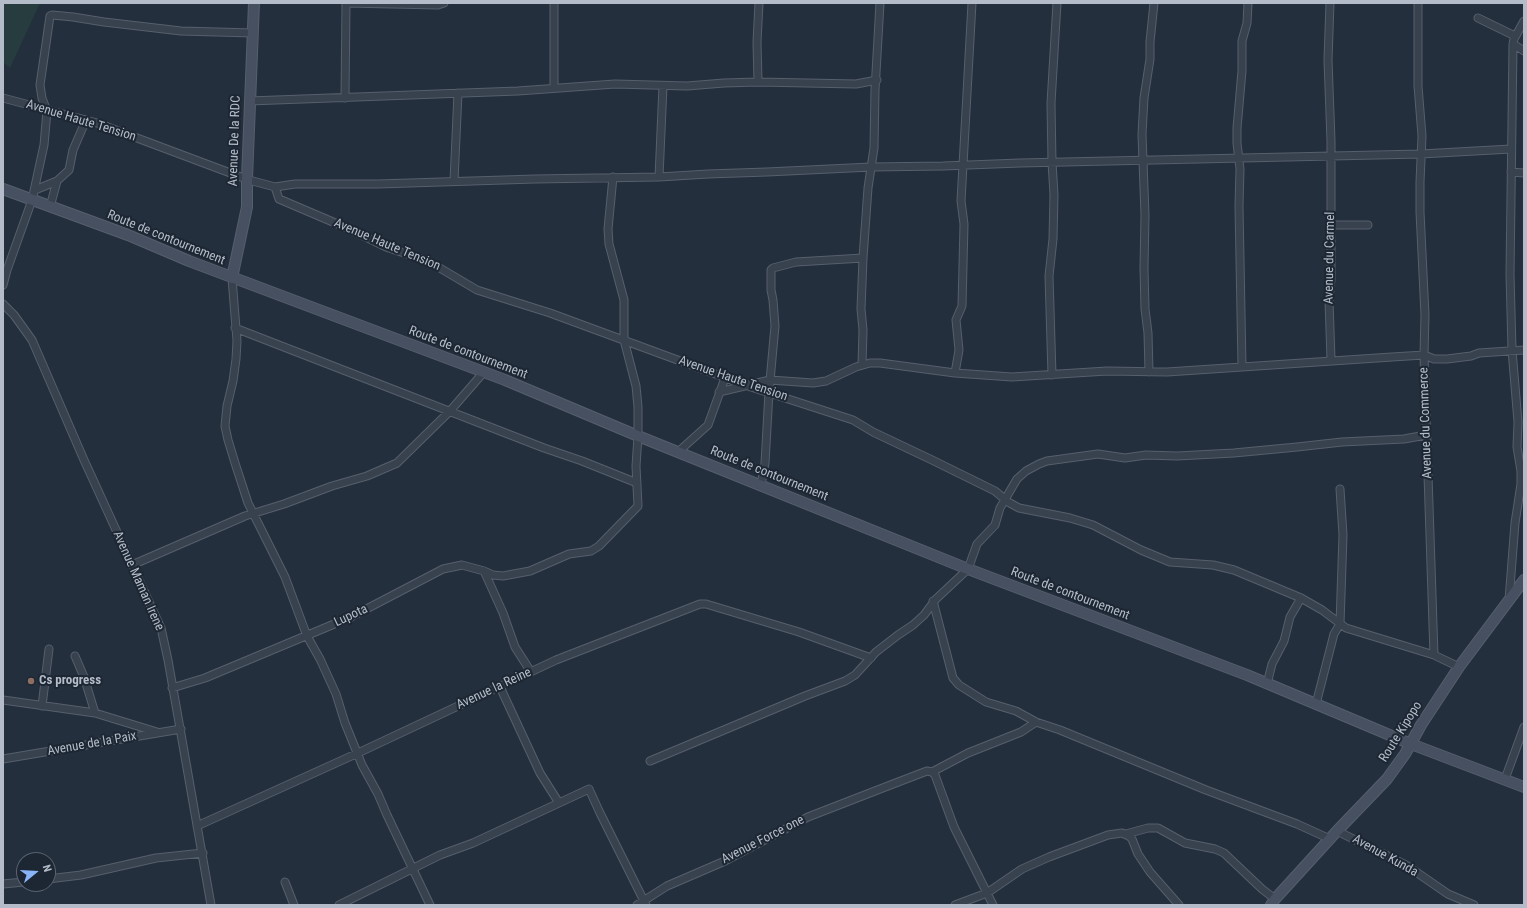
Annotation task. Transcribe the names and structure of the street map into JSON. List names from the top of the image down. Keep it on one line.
{"streets":{"street":["Avenue Haute Tension","Avenue De la RDC","Route de contournement","Avenue du Carmel","Avenue du Commerce","Avenue Maman Irene","Lupota","Avenue la Reine","Route Kipopo","Avenue de la Paix","Avenue Force one","Avenue Kunda"]},"crossings":[["Avenue Haute Tension","Avenue De la RDC"],["Avenue Haute Tension","Avenue du Commerce"],["Avenue Haute Tension","Lupota"],["Avenue Haute Tension","Route Kipopo"],["Avenue De la RDC","Route de contournement"],["Route de contournement","Lupota"],["Route de contournement","Route Kipopo"],["Avenue Maman Irene","Lupota"],["Avenue Maman Irene","Avenue la Reine"],["Avenue Maman Irene","Avenue de la Paix"],["Route Kipopo","Avenue Kunda"]],"places":["Cs progress"],"north":"right"}
